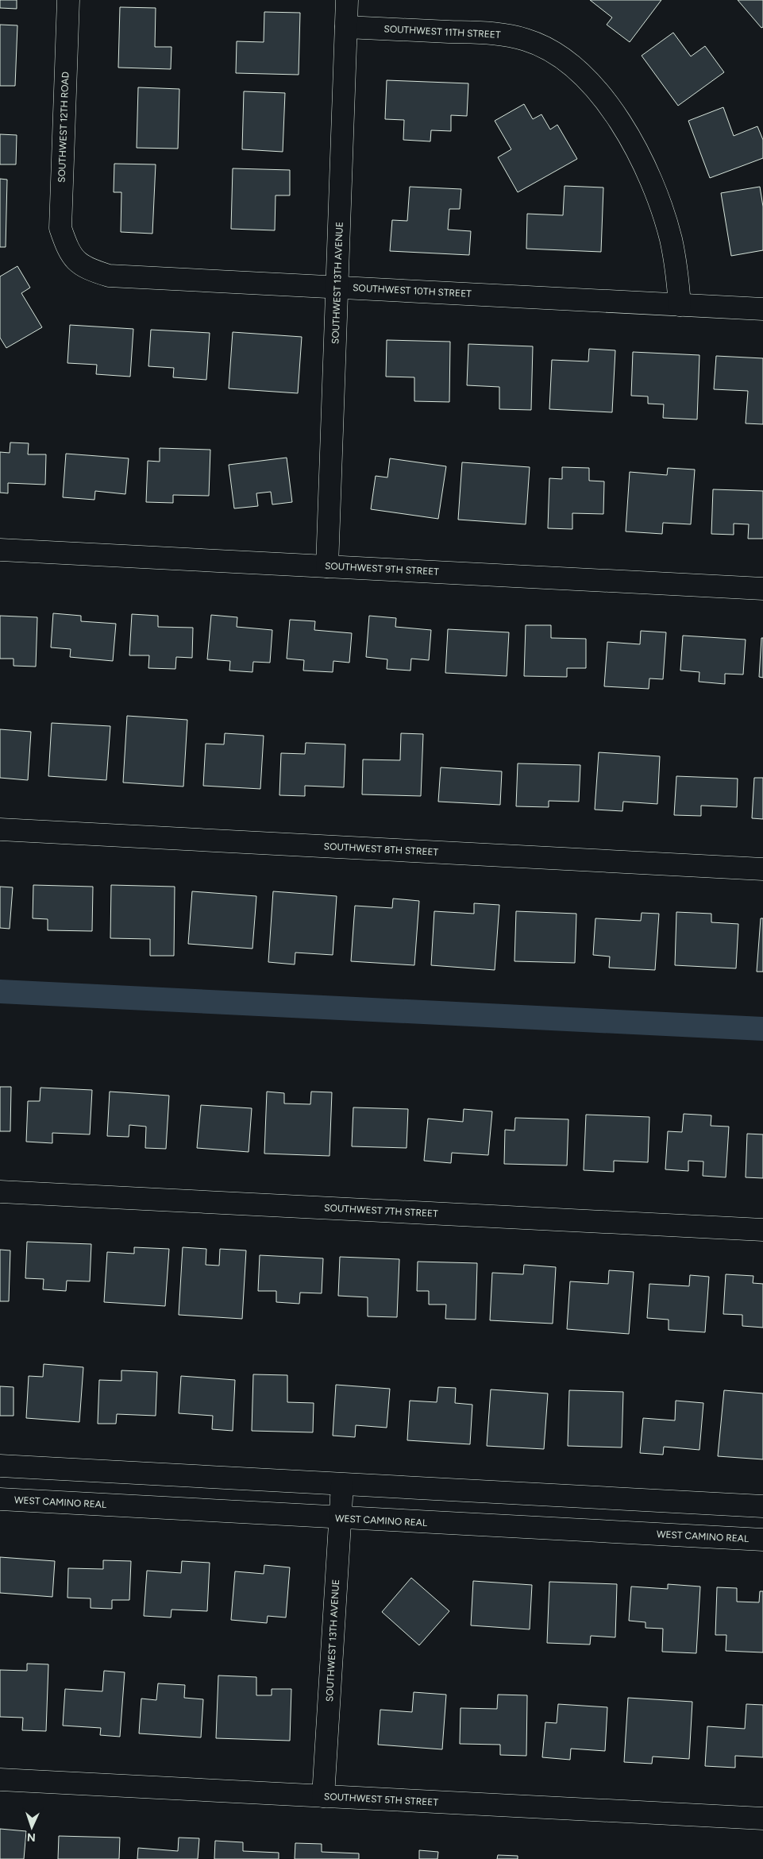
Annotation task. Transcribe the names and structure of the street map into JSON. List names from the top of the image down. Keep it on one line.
{"streets":{"street":["SOUTHWEST 11TH STREET","SOUTHWEST 12TH ROAD","SOUTHWEST 13TH AVENUE","SOUTHWEST 10TH STREET","SOUTHWEST 9TH STREET","SOUTHWEST 8TH STREET","SOUTHWEST 7TH STREET","WEST CAMINO REAL","SOUTHWEST 5TH STREET"]},"crossings":[["SOUTHWEST 11TH STREET","SOUTHWEST 13TH AVENUE"],["SOUTHWEST 11TH STREET","SOUTHWEST 10TH STREET"],["SOUTHWEST 12TH ROAD","SOUTHWEST 10TH STREET"],["SOUTHWEST 13TH AVENUE","SOUTHWEST 10TH STREET"],["SOUTHWEST 13TH AVENUE","SOUTHWEST 9TH STREET"],["SOUTHWEST 13TH AVENUE","WEST CAMINO REAL"],["SOUTHWEST 13TH AVENUE","SOUTHWEST 5TH STREET"]],"north":"bottom"}
